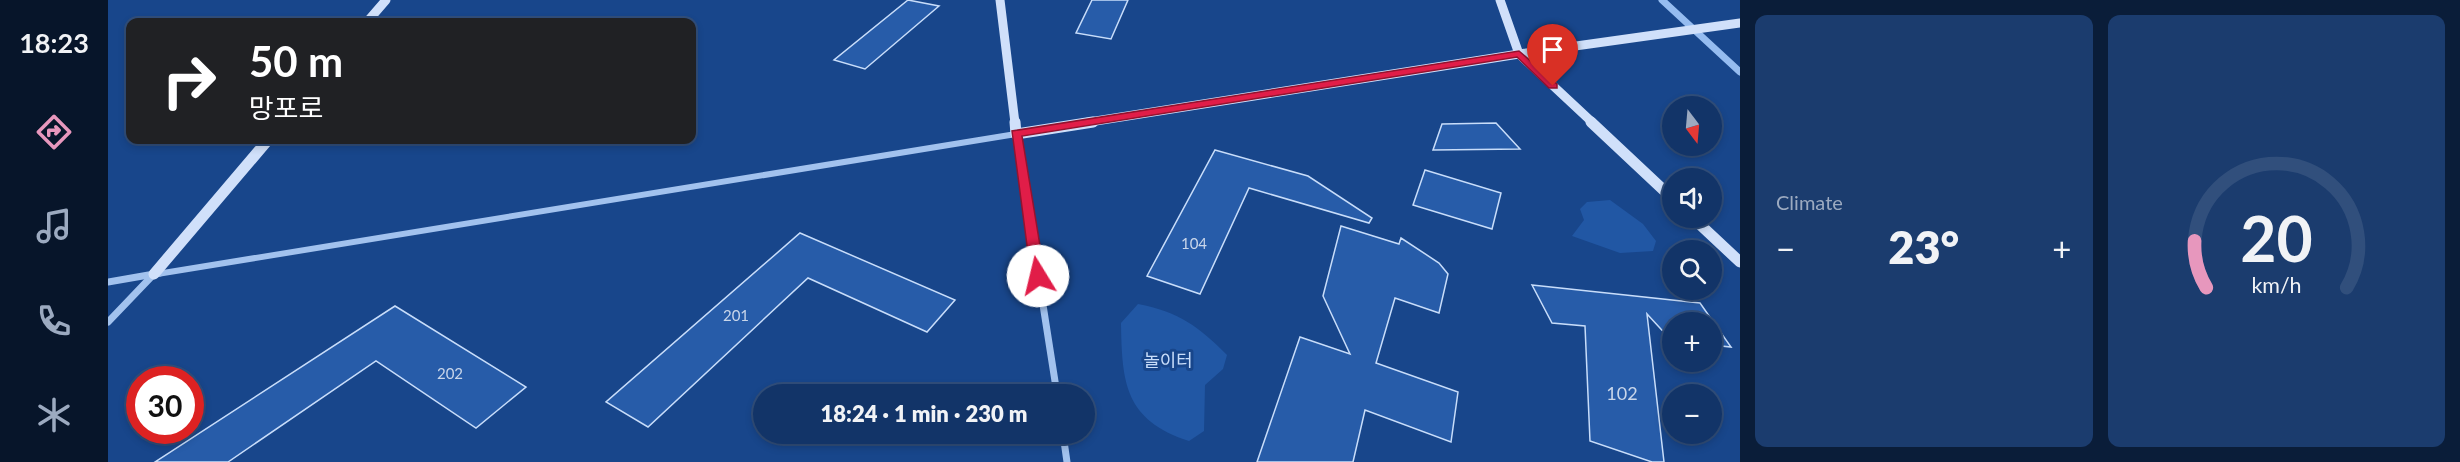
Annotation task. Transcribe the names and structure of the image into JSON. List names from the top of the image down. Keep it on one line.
{"parks":["놀이터"],"house_numbers":["104","201","202","102"],"north":"bottom","page":{"tabs":"18:23","tile":"Climate","turn":["50 m","망포로"],"map_buttons":["+","−"],"heat":["−","23°","+"],"limit":"30","trip":"18:24 · 1 min · 230 m","gauge":["20","km/h"]}}
